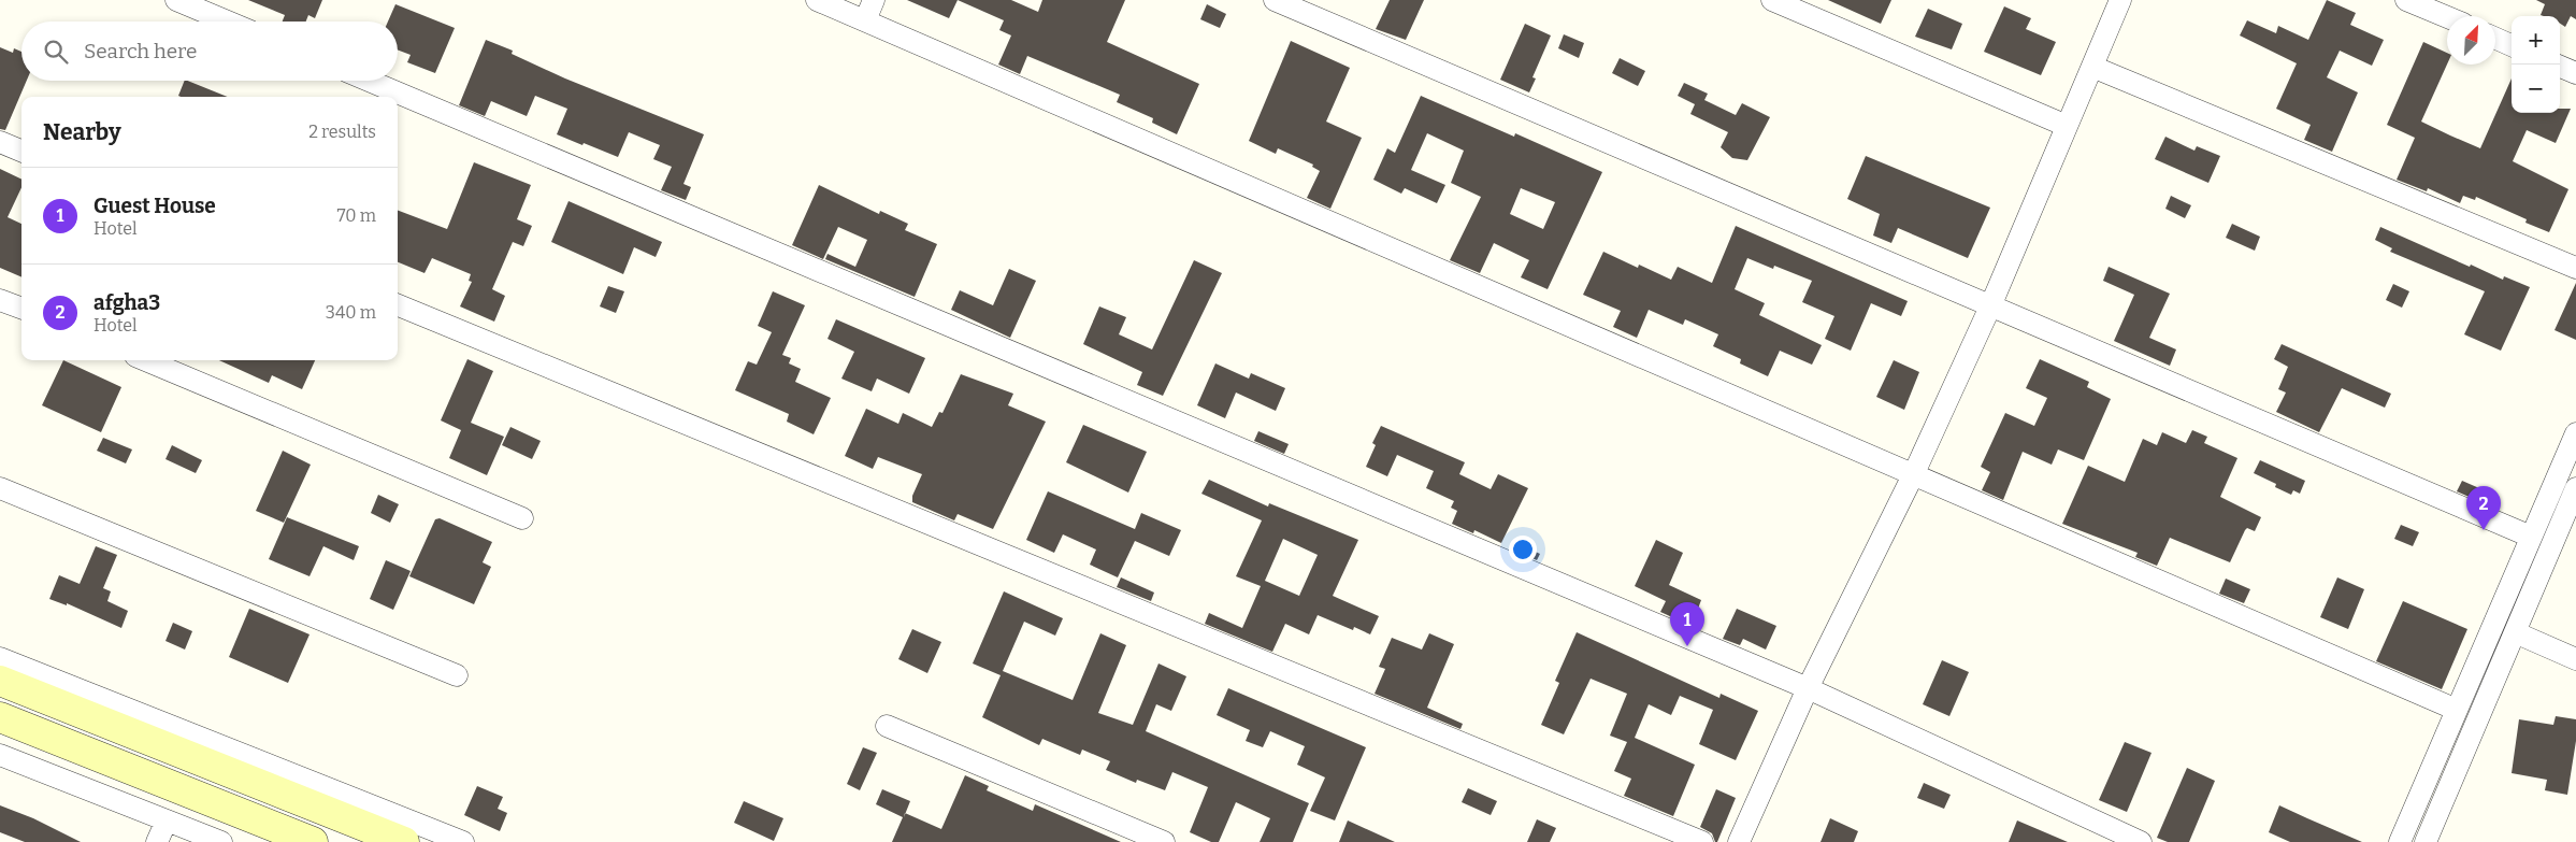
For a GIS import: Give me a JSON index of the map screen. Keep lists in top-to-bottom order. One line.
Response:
{"north":"top right","page":{"map_buttons":["+","−"],"search":"Search here","heading":["Nearby","2 results"],"list":[{"mark":"1","name":"Guest House","note":"Hotel","value":"70 m"},{"mark":"2","name":"afgha3","note":"Hotel","value":"340 m"}],"pins":["2","1"]}}
